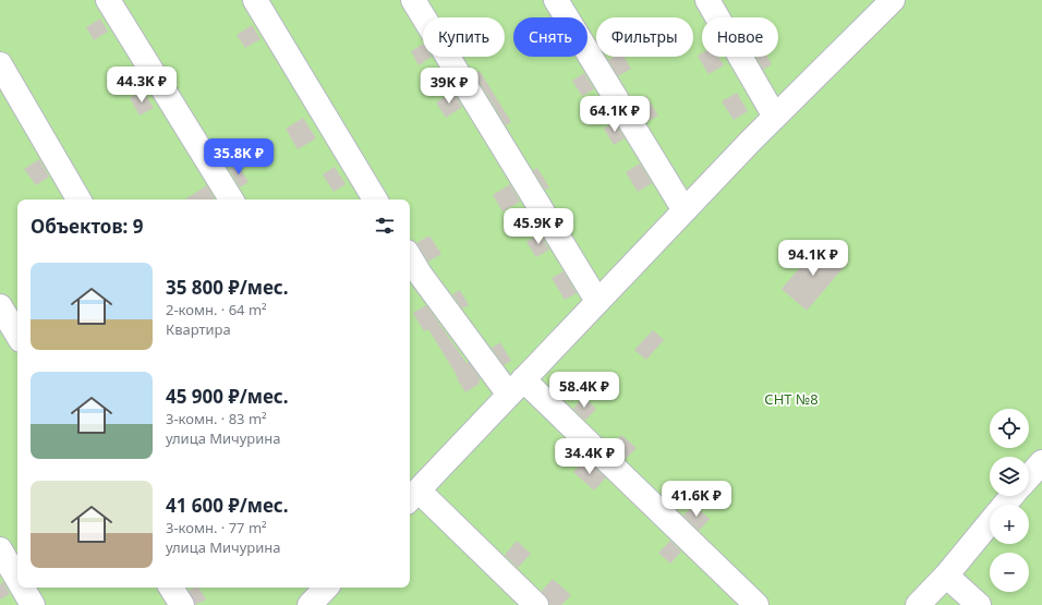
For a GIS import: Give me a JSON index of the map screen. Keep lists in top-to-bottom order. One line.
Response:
{"parks":["СНТ №8"],"page":{"chip":["Купить","Снять","Фильтры","Новое"],"price":["44.3K ₽","39K ₽","64.1K ₽","35.8K ₽","45.9K ₽","94.1K ₽","58.4K ₽","34.4K ₽","41.6K ₽"],"heading":"Объектов: 9","list":[{"name":"35 800 ₽/мес.","note":"2-комн. · 64 m² · Квартира"},{"name":"45 900 ₽/мес.","note":"3-комн. · 83 m² · улица Мичурина"},{"name":"41 600 ₽/мес.","note":"3-комн. · 77 m² · улица Мичурина"}],"map_buttons":["+","−"]}}
